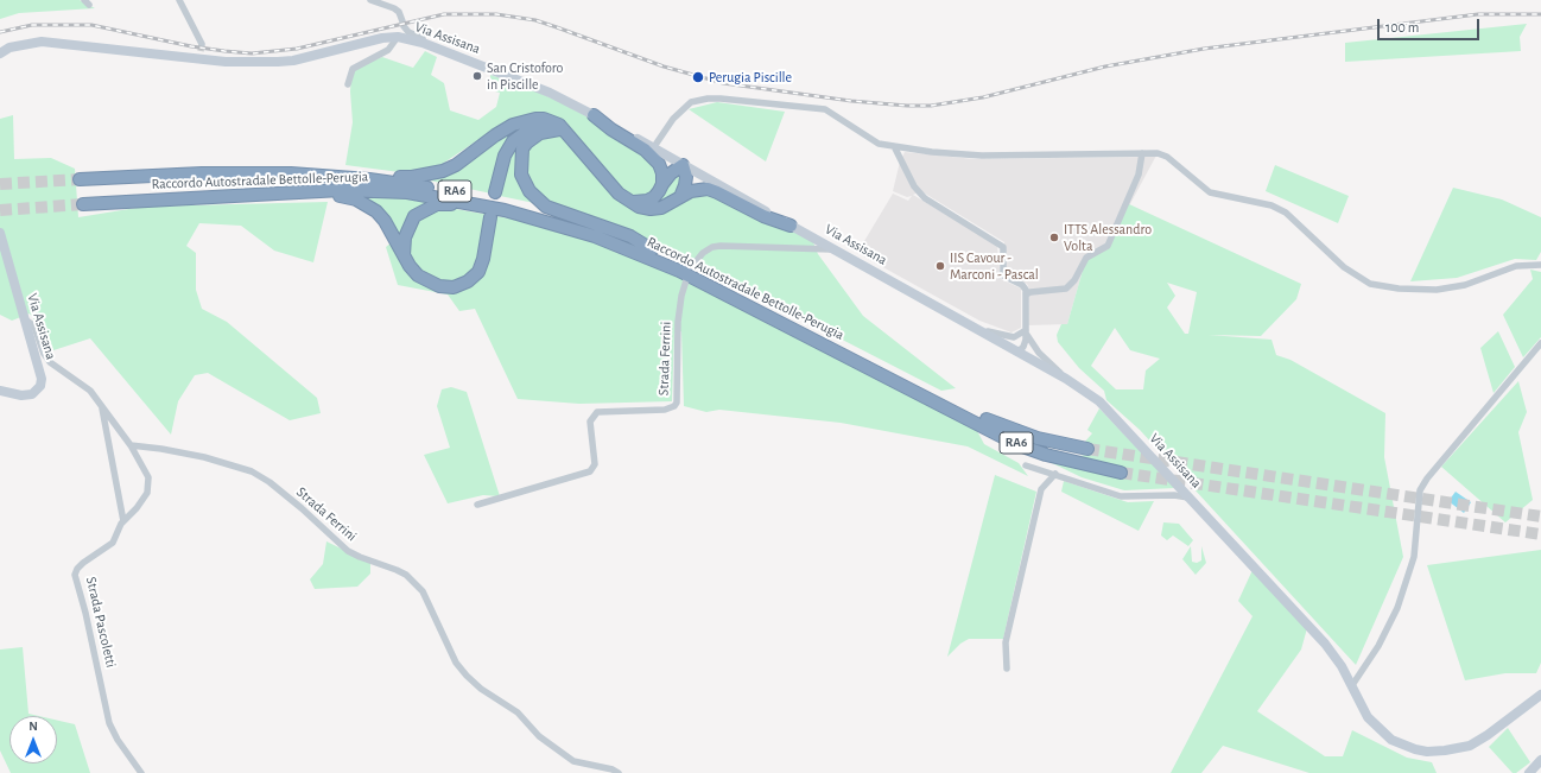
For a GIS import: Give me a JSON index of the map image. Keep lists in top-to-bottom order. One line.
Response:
{"streets":{"highway":["Raccordo Autostradale Bettolle-Perugia","RA6"],"main road":["Via Assisana"],"street":["Strada Ferrini","Strada Pascoletti"]},"crossings":[["Raccordo Autostradale Bettolle-Perugia","RA6"],["Strada Ferrini","Strada Pascoletti"]],"places":["San Cristoforo in Piscille","Perugia Piscille","ITTS Alessandro Volta","IIS Cavour - Marconi - Pascal"],"scale_bar":"100 m","north":"top"}
